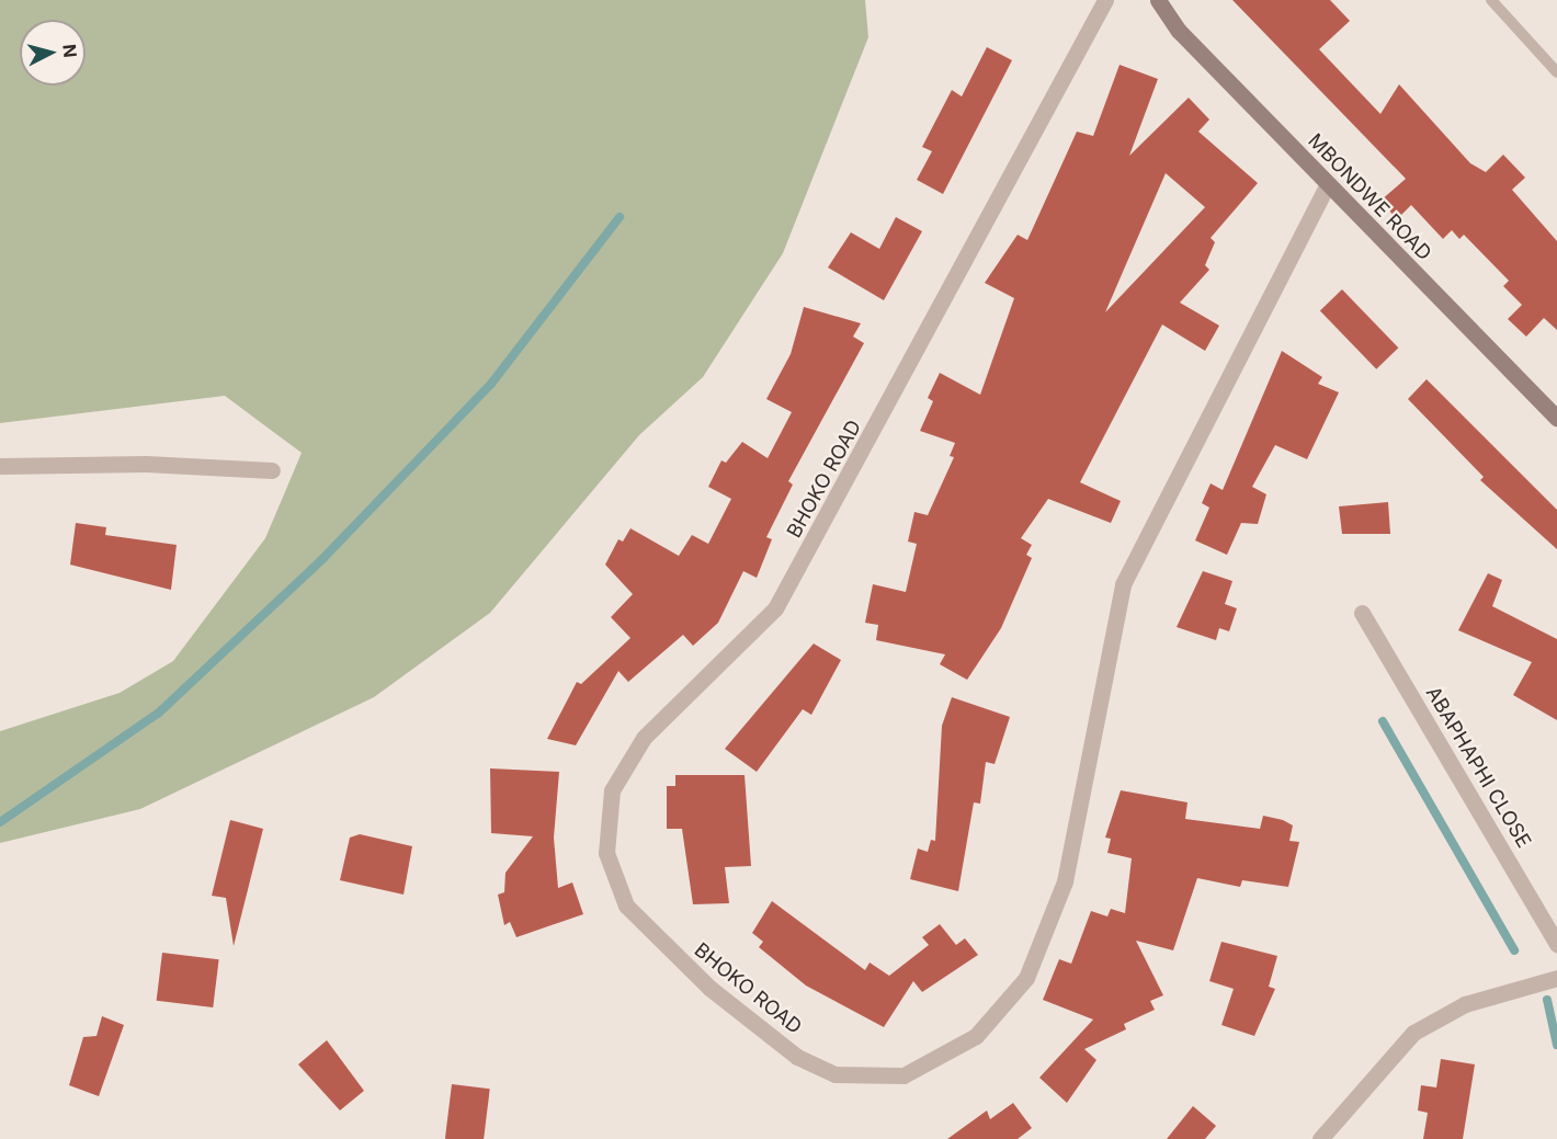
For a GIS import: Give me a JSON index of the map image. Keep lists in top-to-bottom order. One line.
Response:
{"streets":{"street":["MBONDWE ROAD","BHOKO ROAD","ABAPHAPHI CLOSE"]},"crossings":[["MBONDWE ROAD","BHOKO ROAD"]],"north":"right"}
